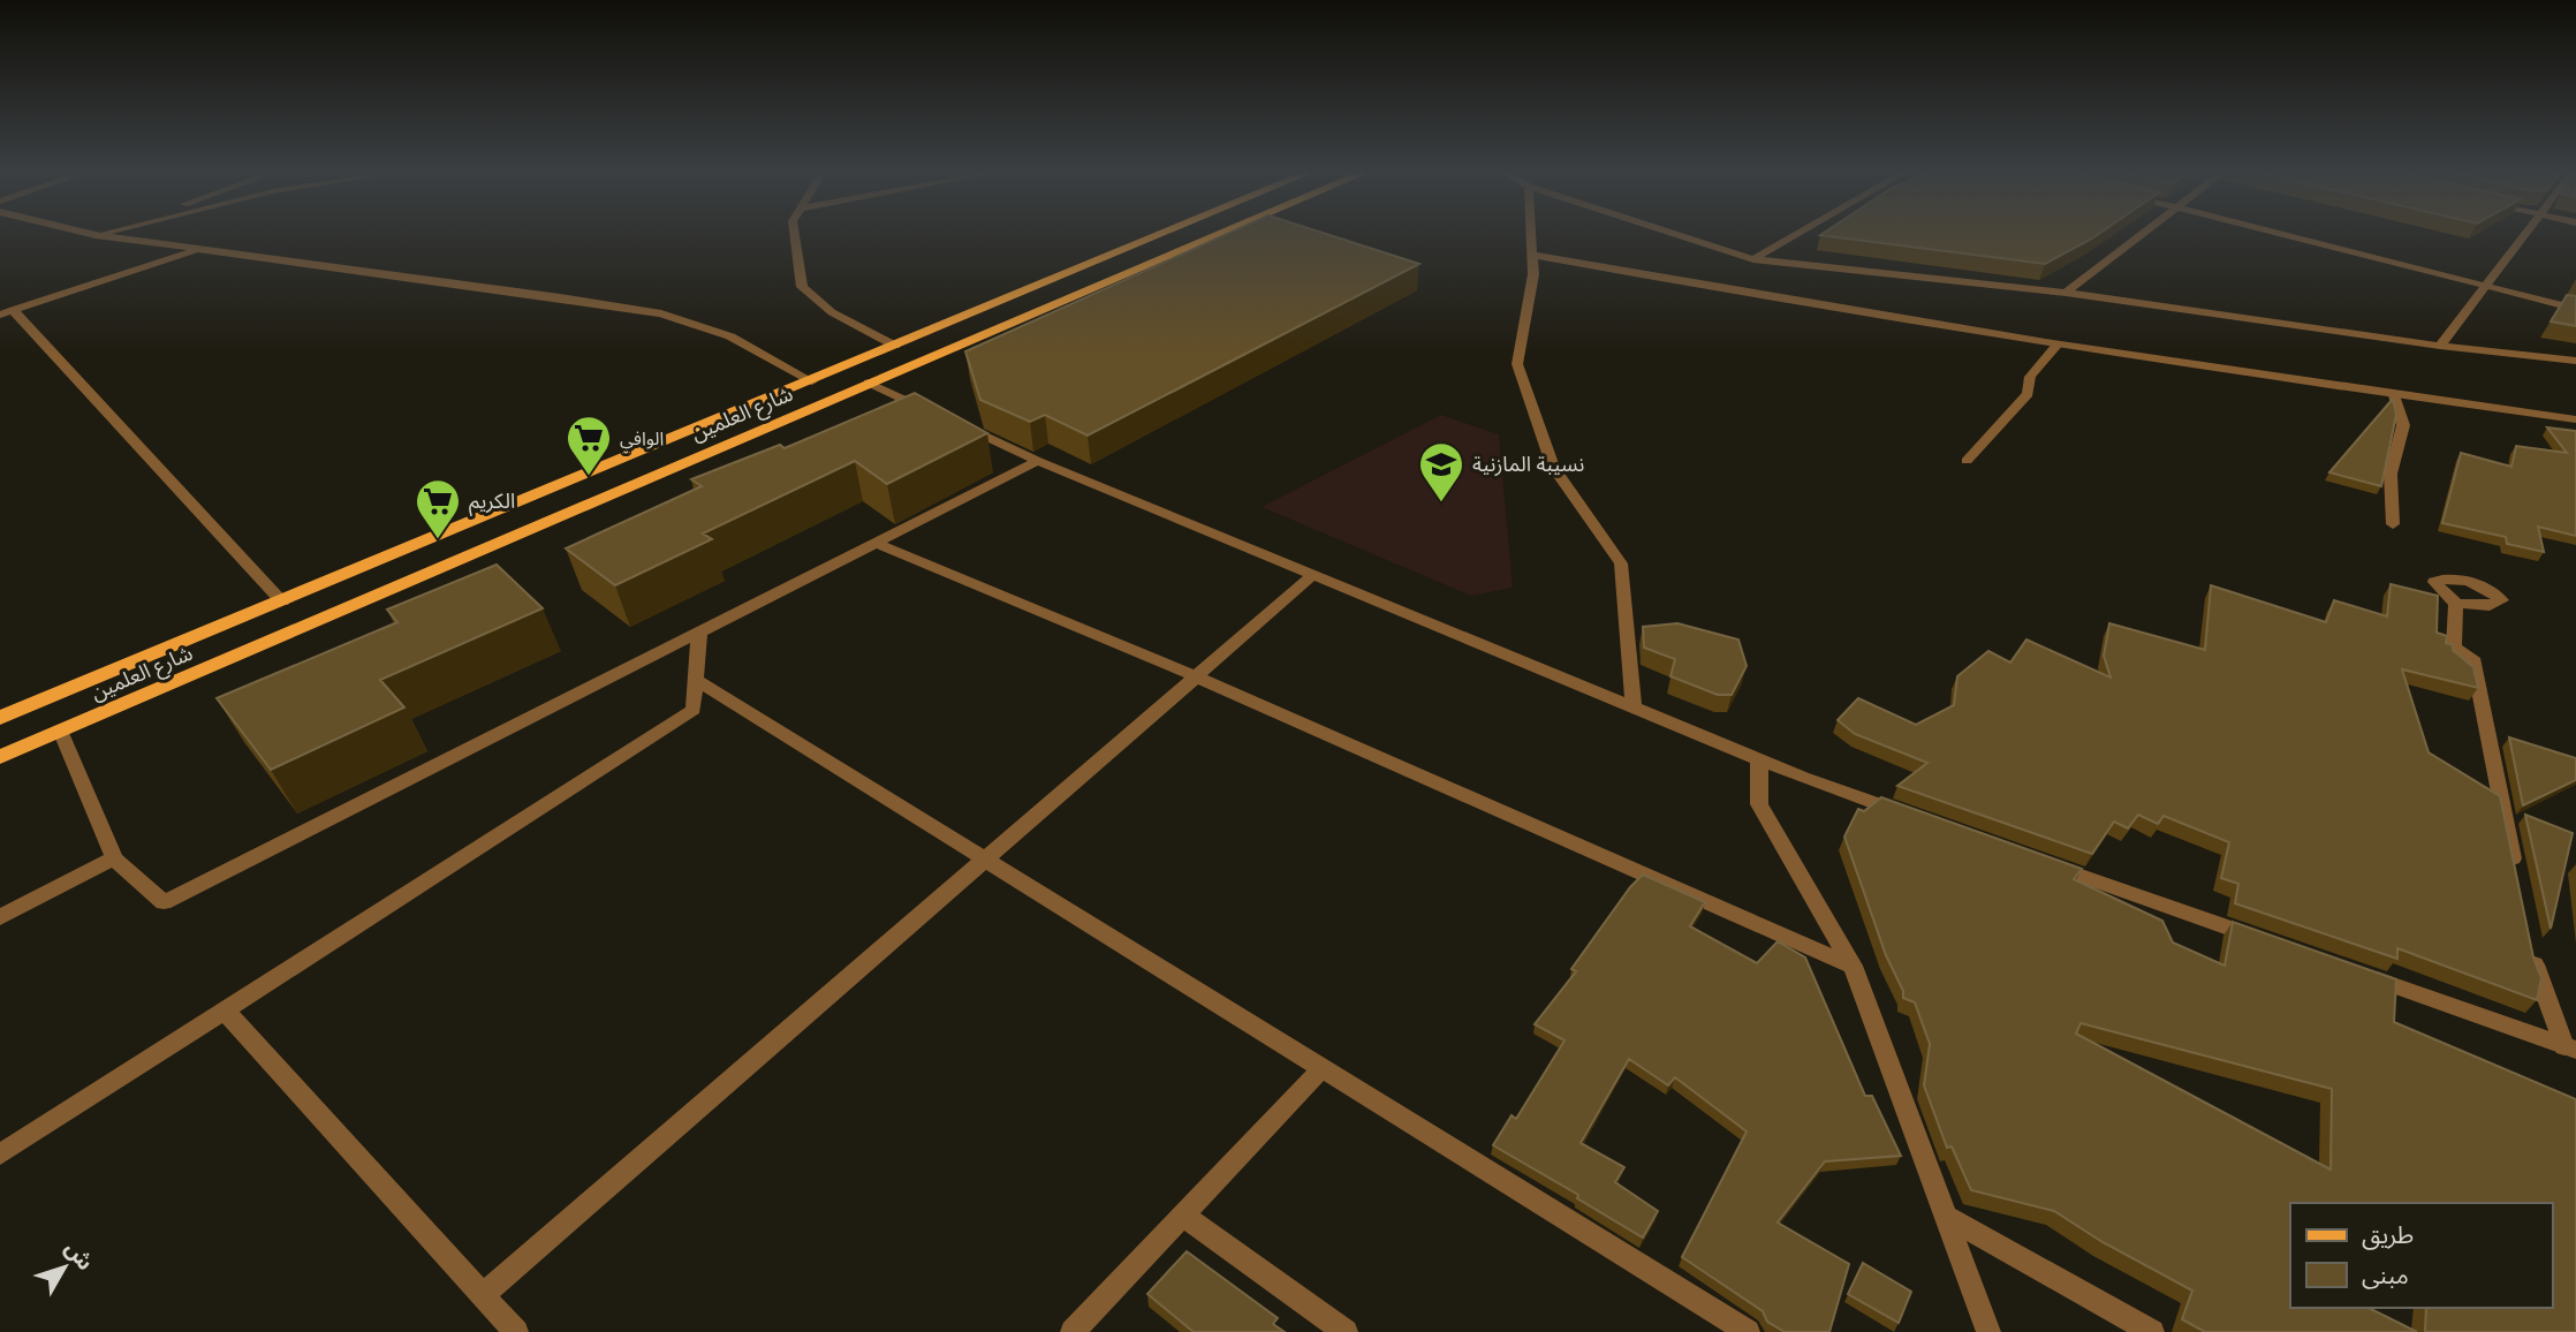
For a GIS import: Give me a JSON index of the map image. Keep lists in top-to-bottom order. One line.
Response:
{"streets":{"main road":["شارع العلمين"]},"places":{"supermarket":["الوافي","الكريم"],"school or university":["نسيبة المازنية"]},"legend":["طريق","مبنى"],"north":"top right"}
